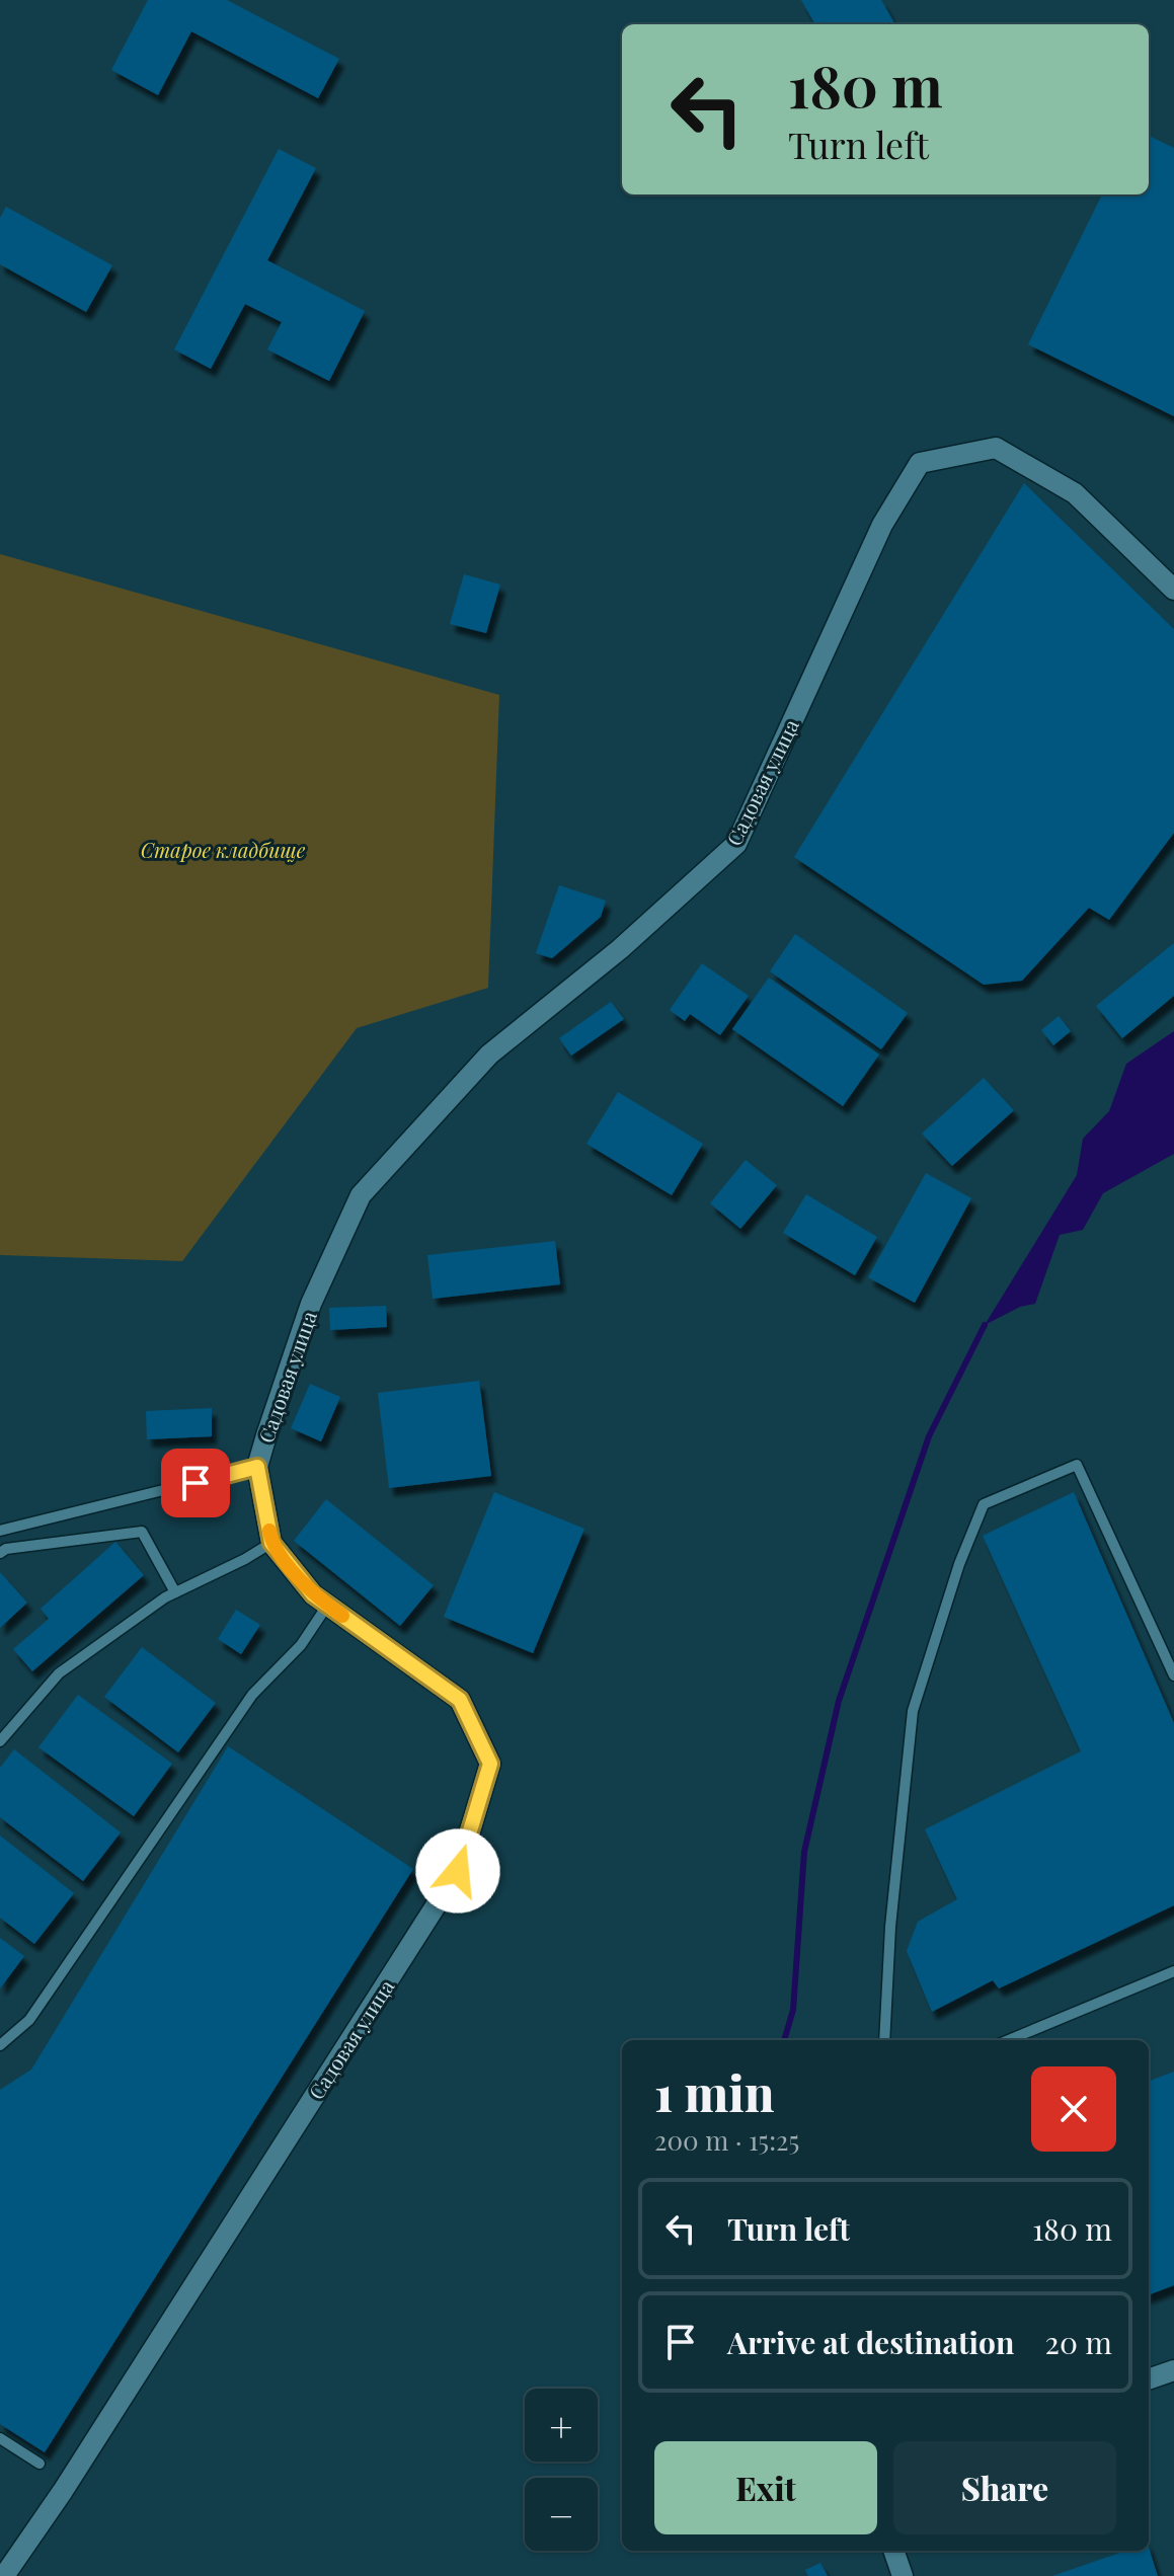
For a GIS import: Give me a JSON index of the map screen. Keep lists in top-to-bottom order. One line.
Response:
{"streets":{"street":["Садовая улица"]},"parks":["Старое кладбище"],"page":{"turn":["180 m","Turn left"],"heading":["1 min","200 m · 15:25"],"list":[{"name":"Turn left","value":"180 m"},{"name":"Arrive at destination","value":"20 m"}],"map_buttons":["+","−"],"buttons":["Exit","Share"]}}
